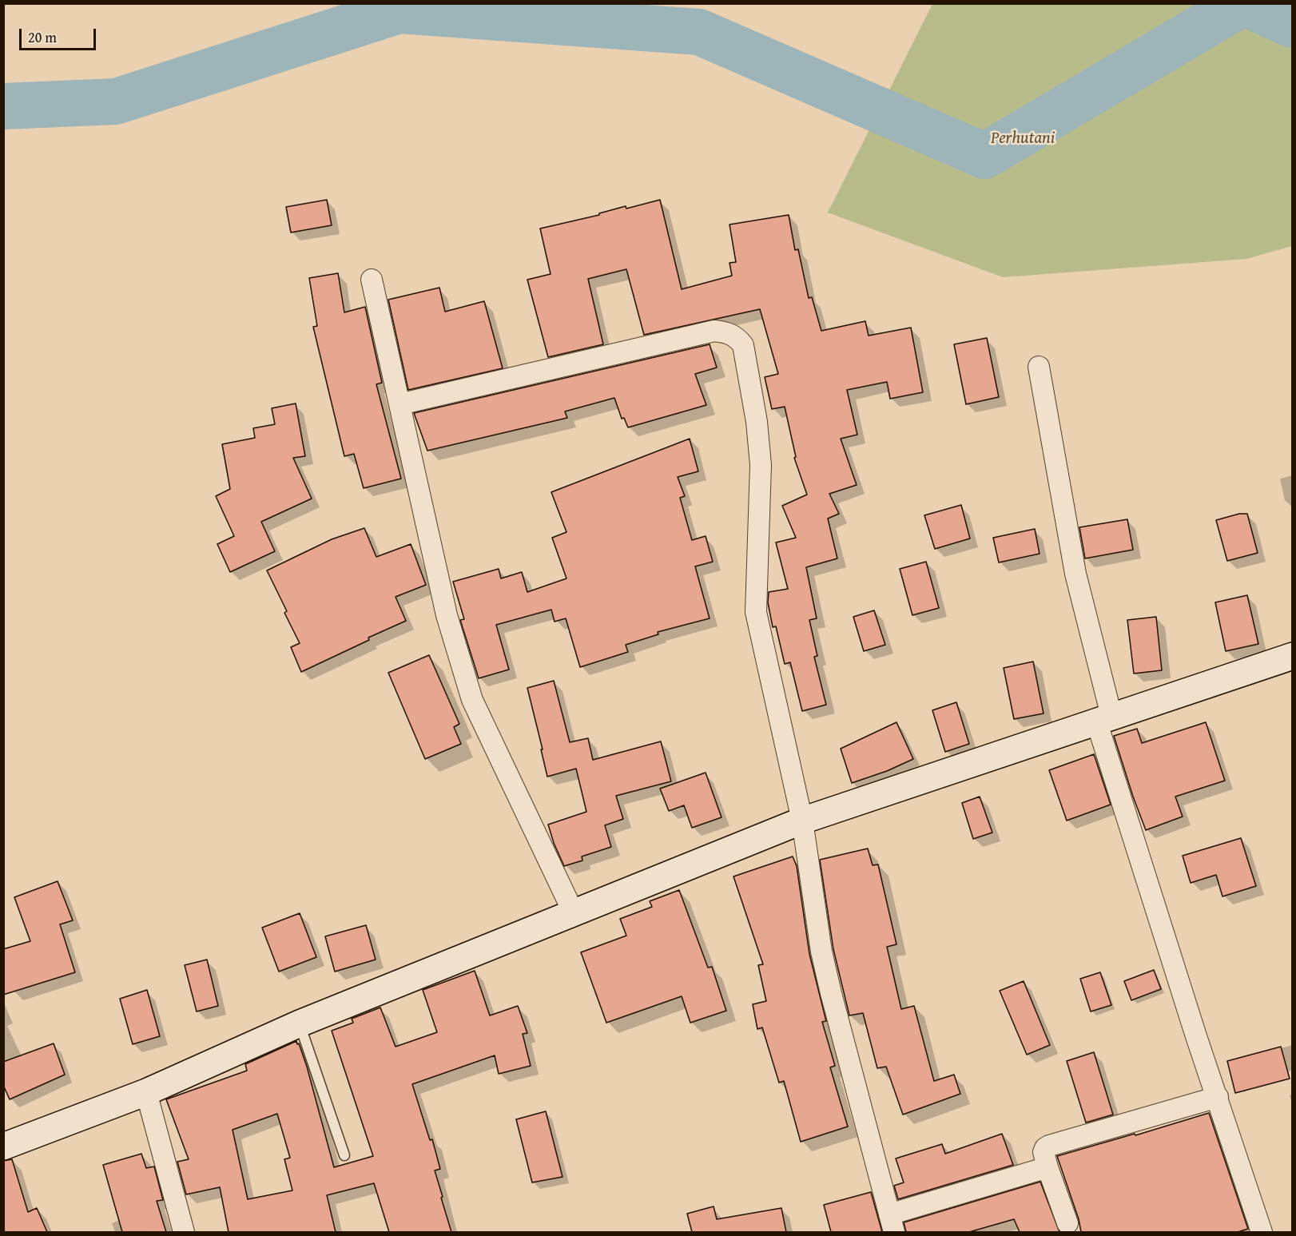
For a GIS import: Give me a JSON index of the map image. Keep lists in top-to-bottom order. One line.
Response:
{"parks":["Perhutani"],"scale_bar":"20 m"}
